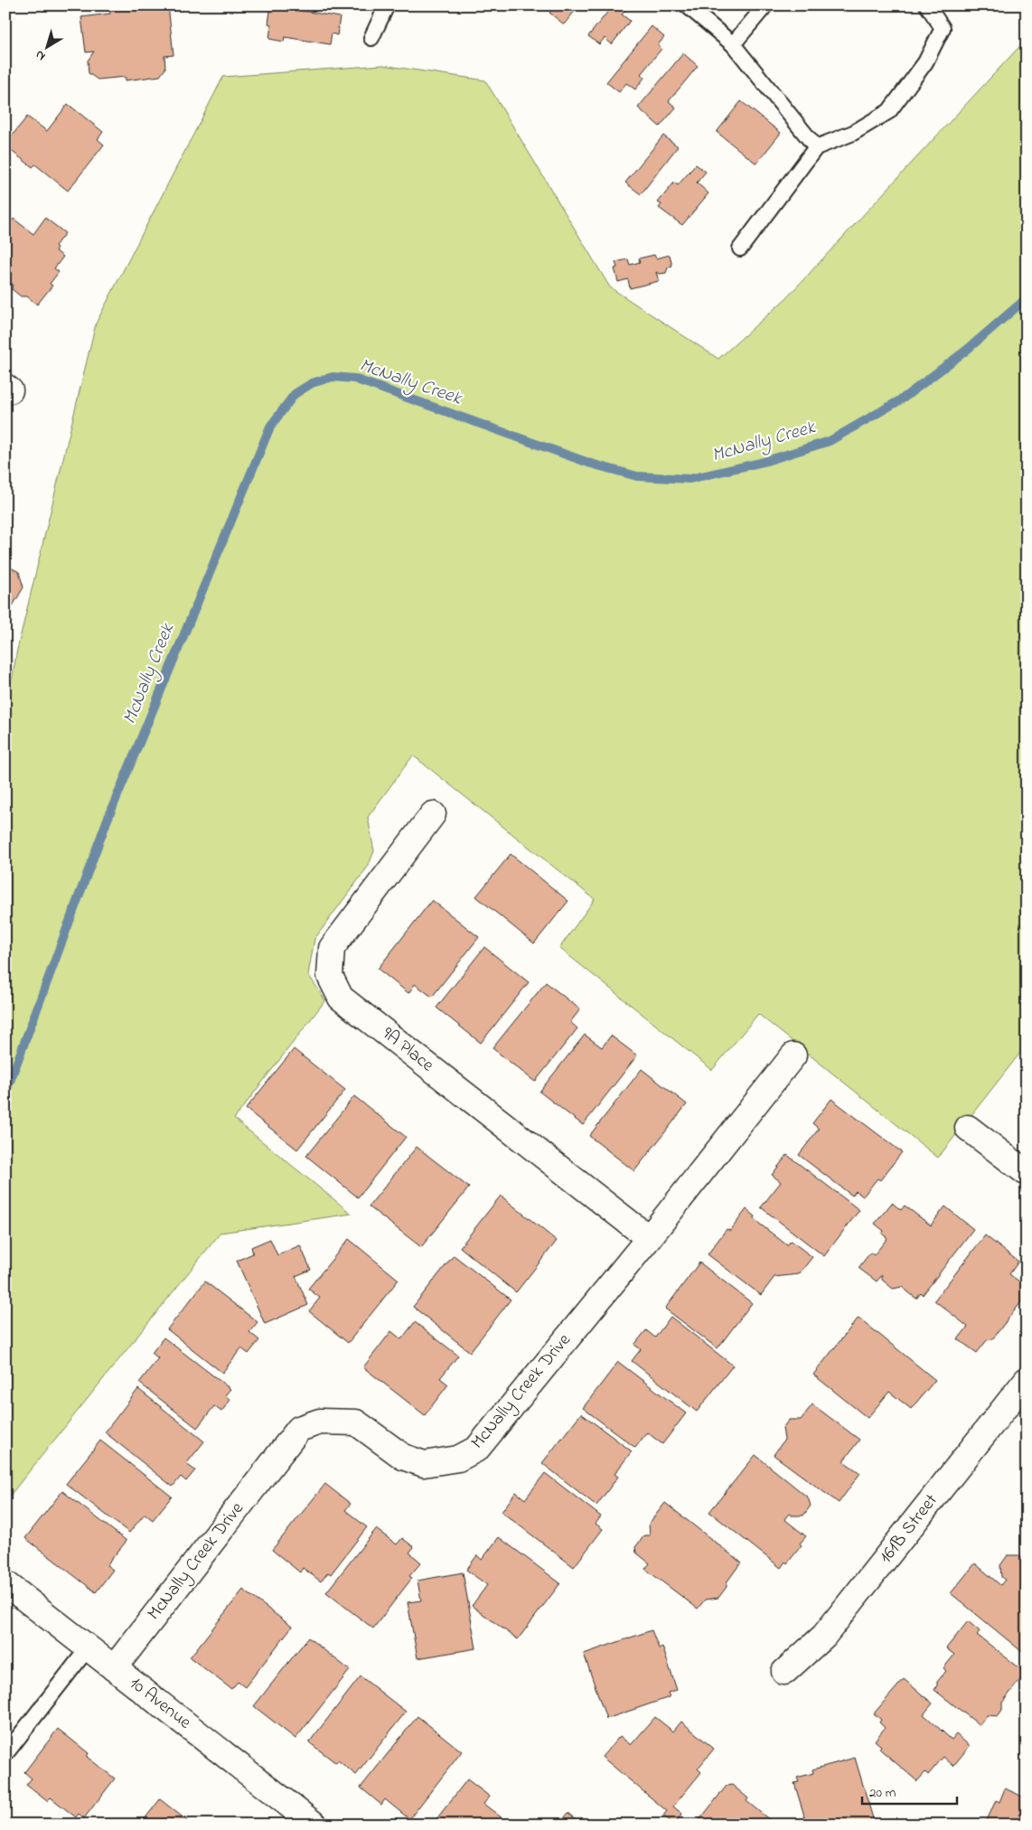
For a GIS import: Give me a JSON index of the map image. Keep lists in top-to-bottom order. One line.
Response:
{"streets":{"street":["9A Place","McNally Creek Drive","161B Street","10 Avenue"]},"crossings":[["9A Place","McNally Creek Drive"],["McNally Creek Drive","10 Avenue"]],"water":["McNally Creek"],"scale_bar":"20 m","north":"bottom left"}
